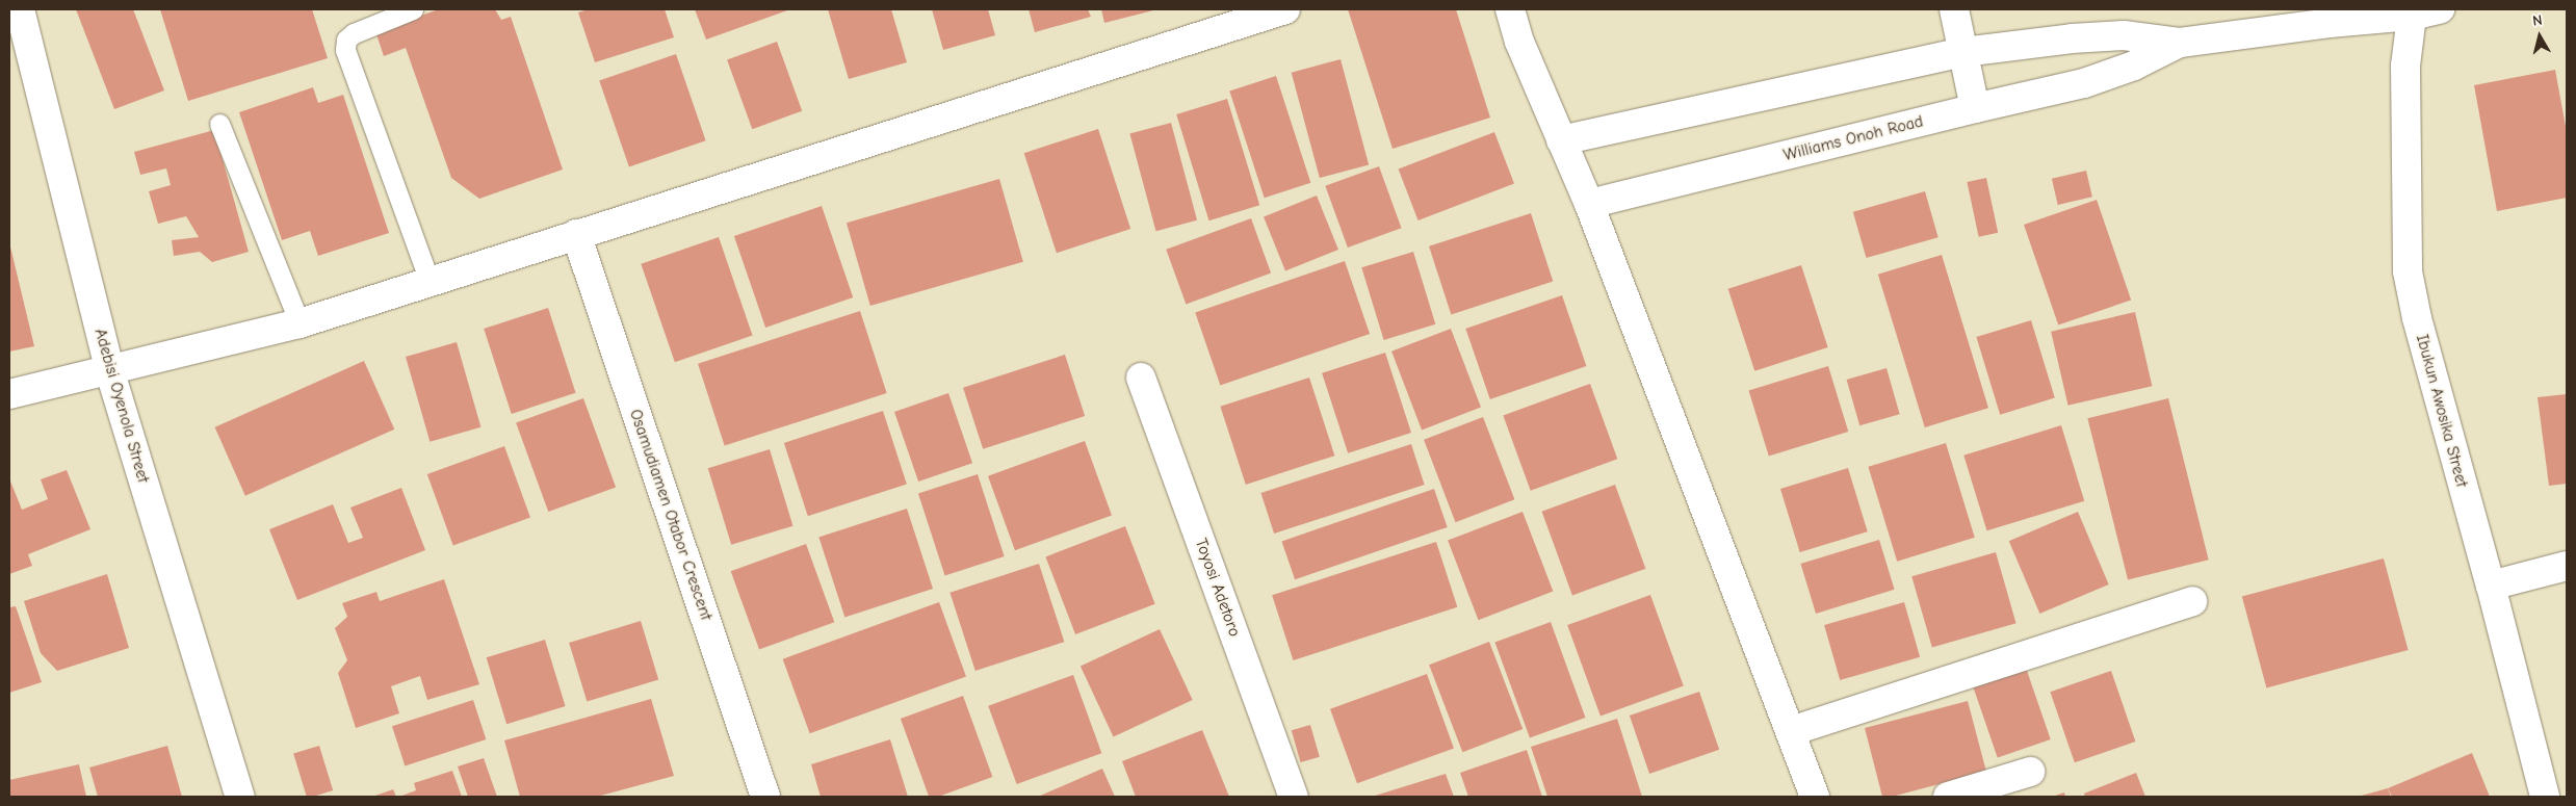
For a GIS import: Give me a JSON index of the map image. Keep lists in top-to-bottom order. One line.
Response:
{"streets":{"street":["Williams Onoh Road","Adebisi Oyenola Street","Ibukun Awosika Street","Osamudiamen Otabor Crescent","Toyosi Adetoro"]},"crossings":[["Williams Onoh Road","Ibukun Awosika Street"]],"north":"top"}
